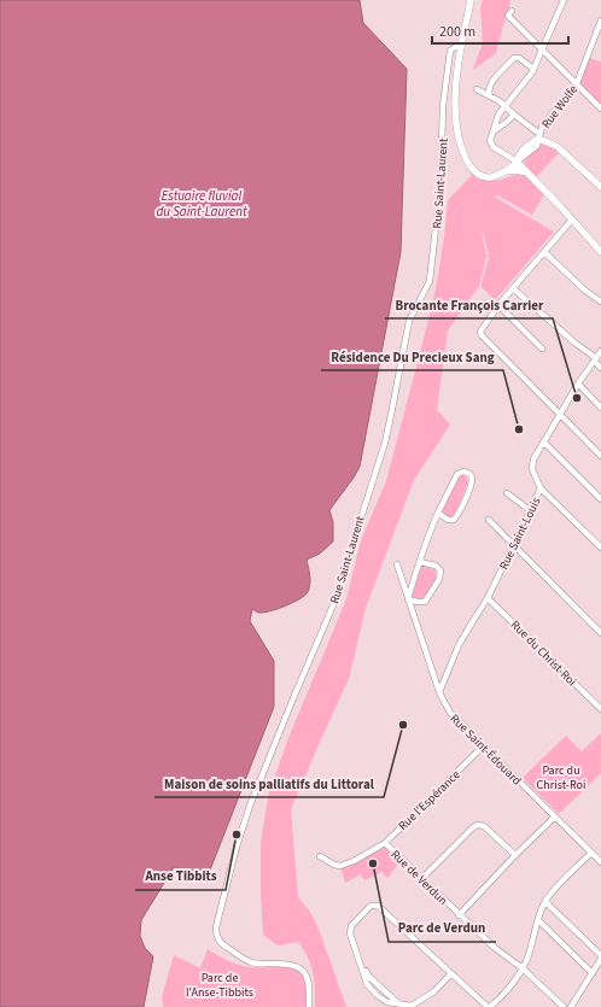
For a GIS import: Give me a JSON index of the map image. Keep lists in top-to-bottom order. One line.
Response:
{"streets":{"street":["Rue Wolfe","Rue Saint-Laurent","Rue Saint-Louis","Rue du Christ-Roi","Rue Saint-Édouard","Rue l'Espérance","Rue de Verdun"]},"crossings":[["Rue Saint-Louis","Rue du Christ-Roi"],["Rue Saint-Louis","Rue Saint-Édouard"],["Rue Saint-Édouard","Rue l'Espérance"],["Rue l'Espérance","Rue de Verdun"]],"water":["Estuaire fluvial du Saint-Laurent"],"parks":["Parc du Christ-Roi","Parc de l'Anse-Tibbits"],"places":["Brocante François Carrier","Résidence Du Precieux Sang","Maison de soins palliatifs du Littoral","Anse Tibbits","Parc de Verdun"],"scale_bar":"200 m"}
